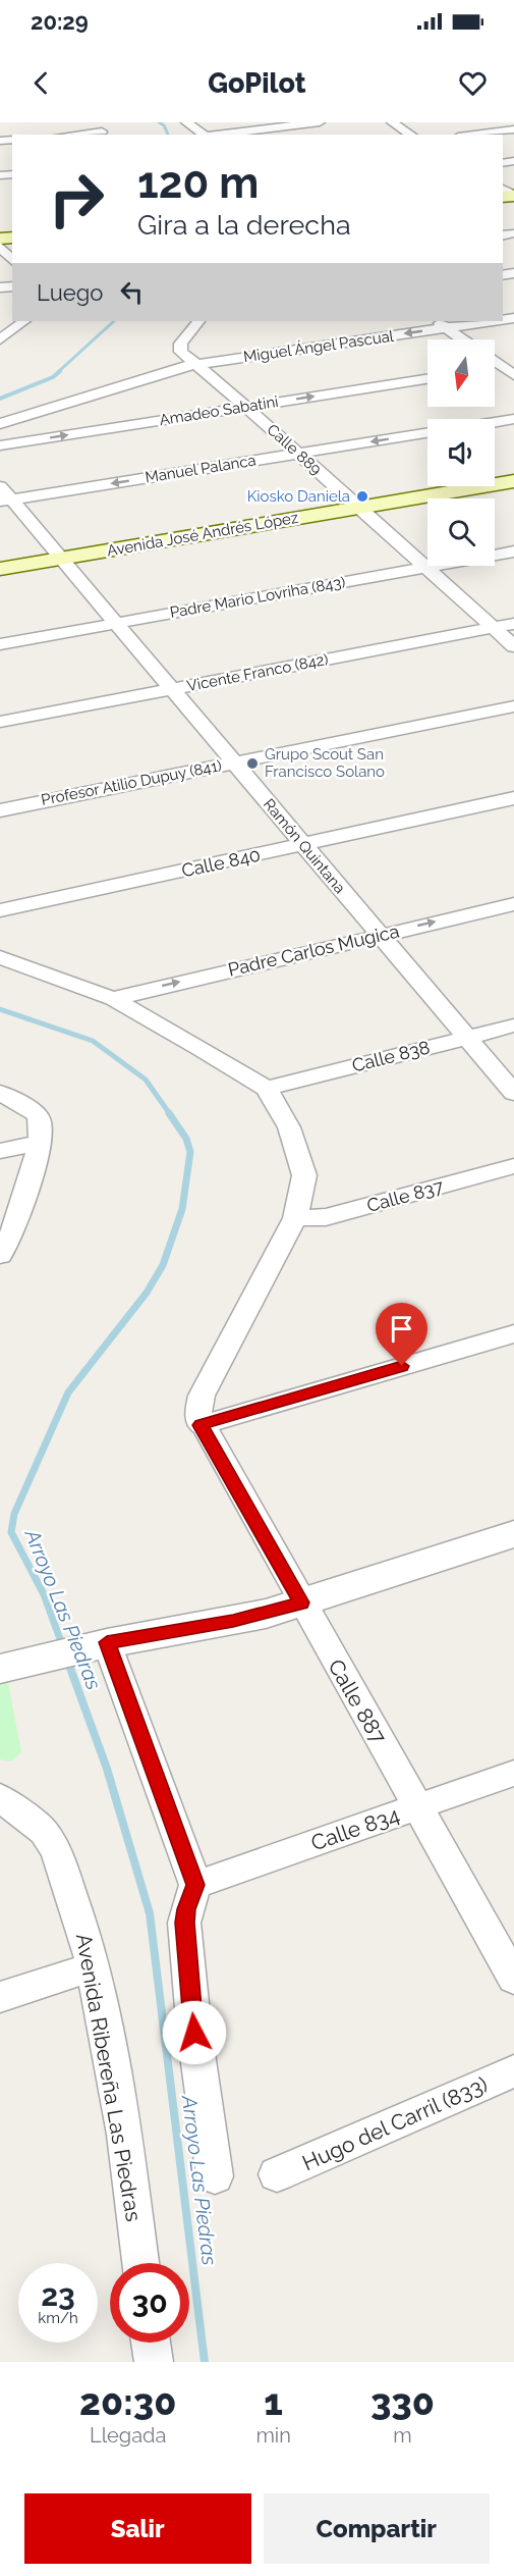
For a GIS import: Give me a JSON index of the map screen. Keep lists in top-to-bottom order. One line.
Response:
{"streets":{"main road":["Avenida José Andrés López"],"street":["Miguel Ángel Pascual","Amadeo Sabatini","Calle 889","Manuel Palanca","Padre Mario Lovriha (843)","Vicente Franco (842)","Profesor Atilio Dupuy (841)","Ramón Quintana","Calle 840","Padre Carlos Mugica","Calle 838","Calle 837","Calle 887","Calle 834","Avenida Ribereña Las Piedras","Hugo del Carril (833)"]},"crossings":[["Miguel Ángel Pascual","Calle 889"],["Amadeo Sabatini","Calle 889"],["Calle 889","Manuel Palanca"],["Calle 889","Avenida José Andrés López"],["Calle 889","Padre Mario Lovriha (843)"],["Calle 889","Vicente Franco (842)"],["Manuel Palanca","Ramón Quintana"],["Avenida José Andrés López","Ramón Quintana"],["Padre Mario Lovriha (843)","Ramón Quintana"],["Vicente Franco (842)","Ramón Quintana"],["Profesor Atilio Dupuy (841)","Ramón Quintana"],["Ramón Quintana","Calle 840"],["Ramón Quintana","Padre Carlos Mugica"],["Ramón Quintana","Calle 838"],["Calle 887","Calle 834"]],"one_way":["Miguel Ángel Pascual","Padre Carlos Mugica"],"water":["Arroyo Las Piedras"],"places":["Kiosko Daniela","Grupo Scout San Francisco Solano"],"north":"bottom","page":{"status":"20:29","header":"GoPilot","turn":["120 m","Gira a la derecha"],"then":"Luego","speed":"23 km/h","limit":"30","eta":["20:30","Llegada","1","min","330","m"],"buttons":["Salir","Compartir"]}}
